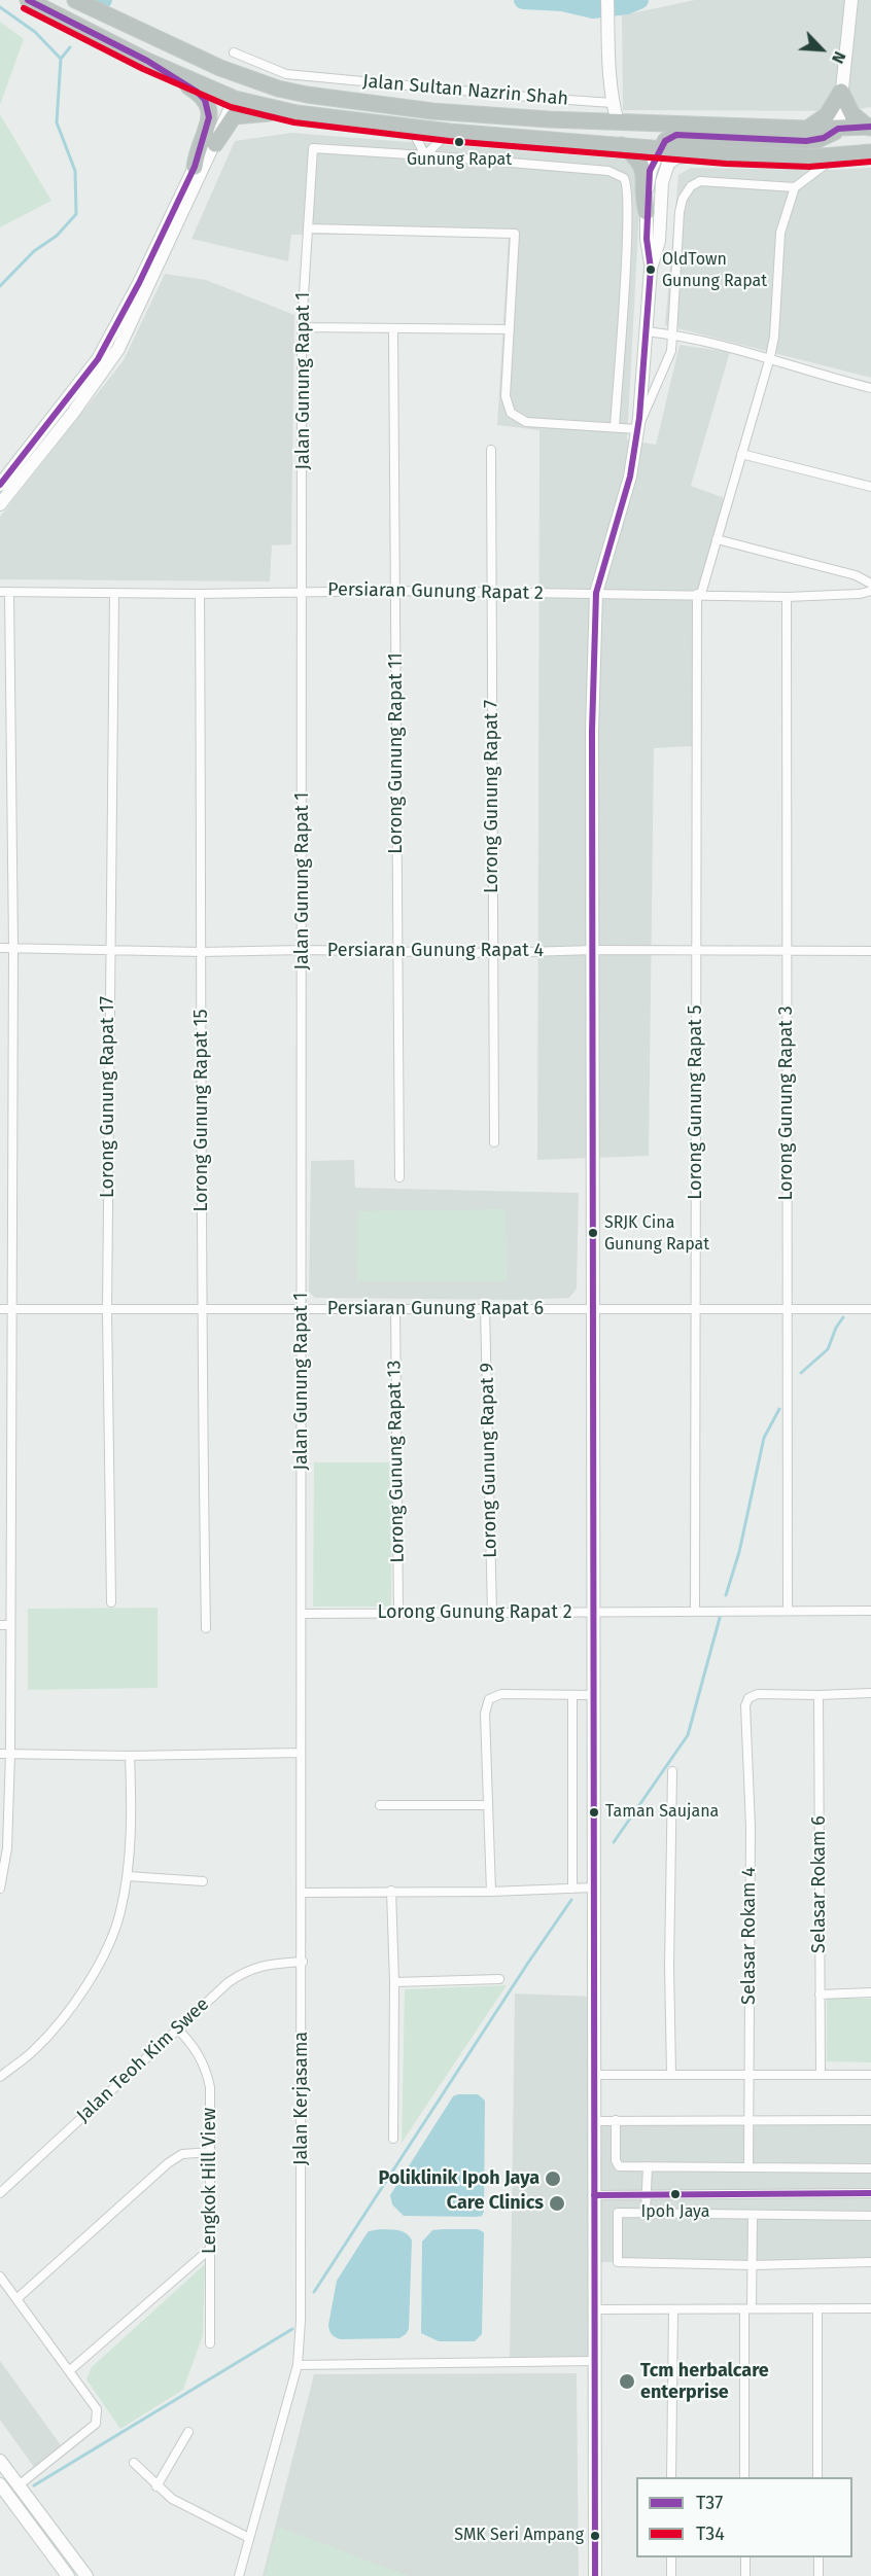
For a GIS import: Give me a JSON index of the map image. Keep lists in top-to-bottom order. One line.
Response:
{"streets":{"highway":["Jalan Sultan Nazrin Shah"],"street":["Jalan Gunung Rapat 1","Persiaran Gunung Rapat 2","Lorong Gunung Rapat 11","Lorong Gunung Rapat 7","Persiaran Gunung Rapat 4","Lorong Gunung Rapat 17","Lorong Gunung Rapat 5","Lorong Gunung Rapat 3","Lorong Gunung Rapat 15","Persiaran Gunung Rapat 6","Lorong Gunung Rapat 9","Lorong Gunung Rapat 13","Lorong Gunung Rapat 2","Selasar Rokam 6","Selasar Rokam 4","Jalan Teoh Kim Swee","Jalan Kerjasama","Lengkok Hill View"]},"crossings":[["Jalan Gunung Rapat 1","Persiaran Gunung Rapat 2"],["Jalan Gunung Rapat 1","Persiaran Gunung Rapat 4"],["Jalan Gunung Rapat 1","Persiaran Gunung Rapat 6"],["Jalan Gunung Rapat 1","Lorong Gunung Rapat 2"],["Jalan Gunung Rapat 1","Jalan Kerjasama"],["Persiaran Gunung Rapat 2","Lorong Gunung Rapat 11"],["Persiaran Gunung Rapat 2","Lorong Gunung Rapat 7"],["Persiaran Gunung Rapat 2","Lorong Gunung Rapat 17"],["Persiaran Gunung Rapat 2","Lorong Gunung Rapat 5"],["Persiaran Gunung Rapat 2","Lorong Gunung Rapat 3"],["Persiaran Gunung Rapat 2","Lorong Gunung Rapat 15"],["Lorong Gunung Rapat 11","Persiaran Gunung Rapat 4"],["Lorong Gunung Rapat 7","Persiaran Gunung Rapat 4"],["Persiaran Gunung Rapat 4","Lorong Gunung Rapat 17"],["Persiaran Gunung Rapat 4","Lorong Gunung Rapat 5"],["Persiaran Gunung Rapat 4","Lorong Gunung Rapat 3"],["Persiaran Gunung Rapat 4","Lorong Gunung Rapat 15"],["Lorong Gunung Rapat 17","Persiaran Gunung Rapat 6"],["Lorong Gunung Rapat 5","Persiaran Gunung Rapat 6"],["Lorong Gunung Rapat 5","Lorong Gunung Rapat 2"],["Lorong Gunung Rapat 3","Persiaran Gunung Rapat 6"],["Lorong Gunung Rapat 3","Lorong Gunung Rapat 2"],["Lorong Gunung Rapat 15","Persiaran Gunung Rapat 6"],["Persiaran Gunung Rapat 6","Lorong Gunung Rapat 9"],["Persiaran Gunung Rapat 6","Lorong Gunung Rapat 13"],["Lorong Gunung Rapat 9","Lorong Gunung Rapat 2"],["Lorong Gunung Rapat 13","Lorong Gunung Rapat 2"],["Lorong Gunung Rapat 2","Jalan Kerjasama"],["Selasar Rokam 6","Selasar Rokam 4"],["Jalan Teoh Kim Swee","Jalan Kerjasama"],["Jalan Teoh Kim Swee","Lengkok Hill View"]],"places":["Gunung Rapat","OldTown Gunung Rapat","SRJK Cina Gunung Rapat","Taman Saujana","Poliklinik Ipoh Jaya","Ipoh Jaya","Care Clinics","Tcm herbalcare enterprise","SMK Seri Ampang"],"lines":["transit line T37","transit line T34"],"legend":["T37","T34"],"north":"bottom right"}
